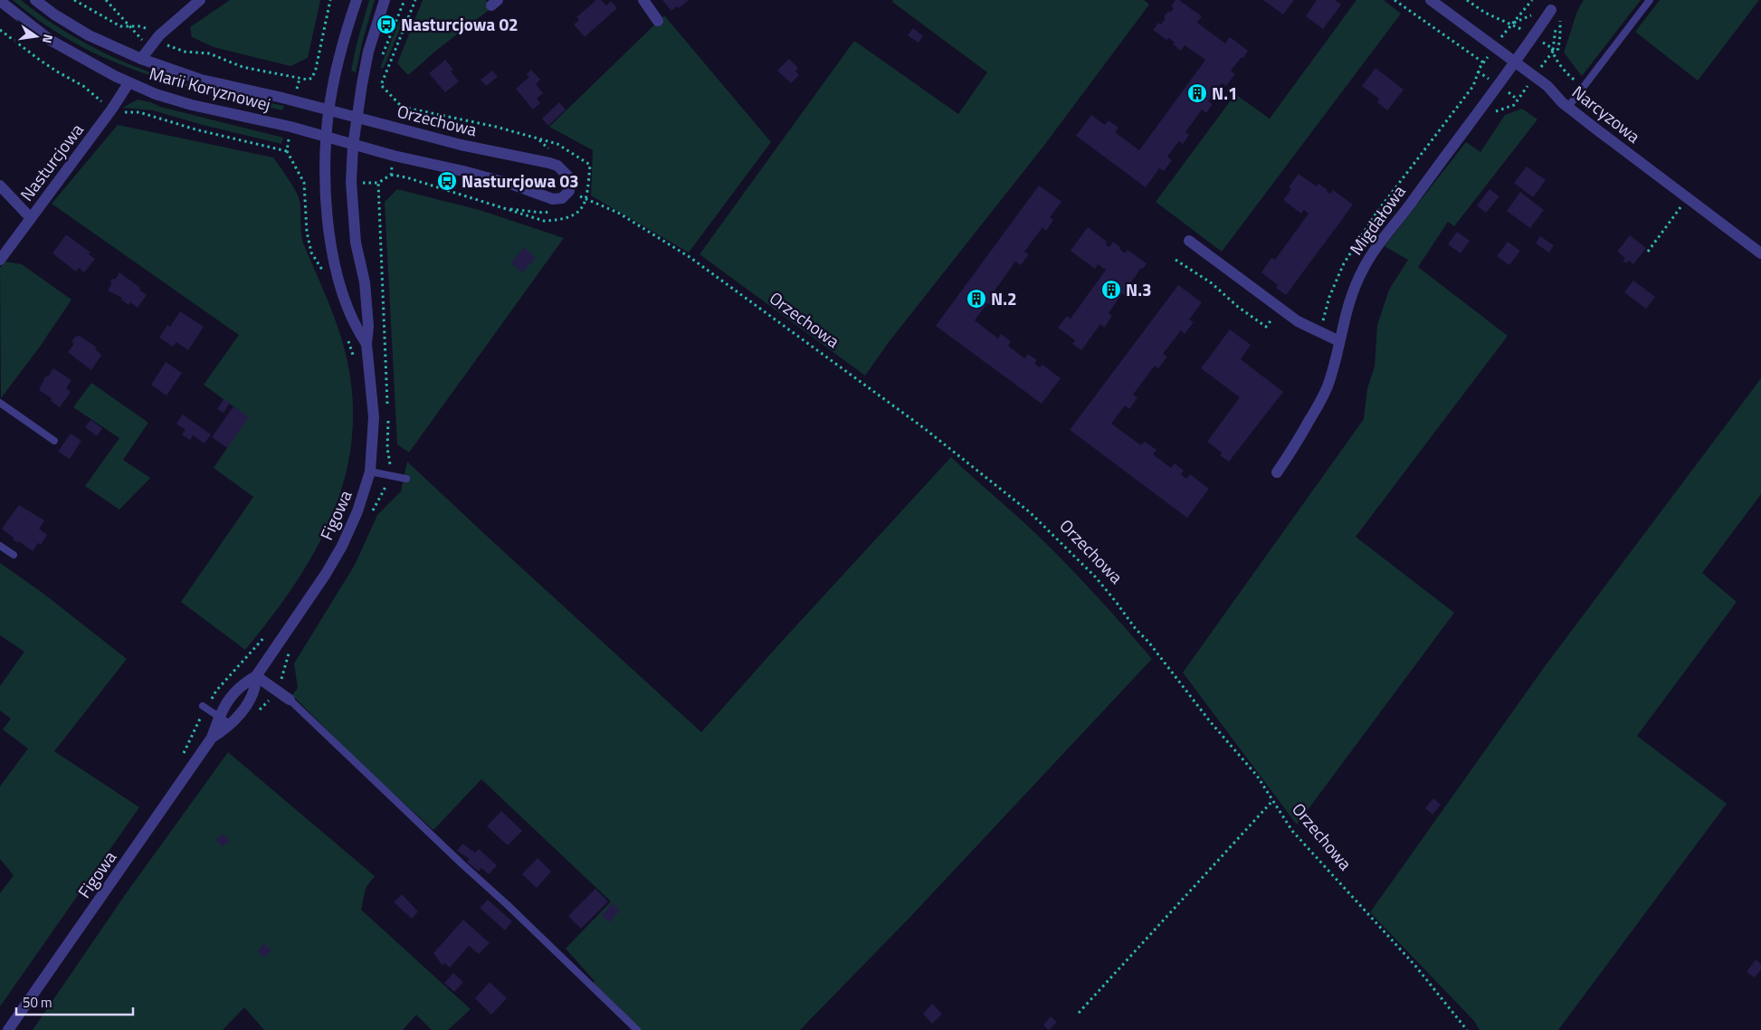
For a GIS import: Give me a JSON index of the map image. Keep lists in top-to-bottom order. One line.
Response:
{"streets":{"street":["Marii Koryznowej","Narcyzowa","Orzechowa","Nasturcjowa","Migdałowa","Figowa"]},"crossings":[["Marii Koryznowej","Orzechowa"],["Marii Koryznowej","Nasturcjowa"],["Marii Koryznowej","Figowa"],["Narcyzowa","Migdałowa"],["Orzechowa","Figowa"]],"places":{"bus stop":["Nasturcjowa 02","Nasturcjowa 03"],"building":["N.1","N.3","N.2"]},"scale_bar":"50 m","north":"right"}
